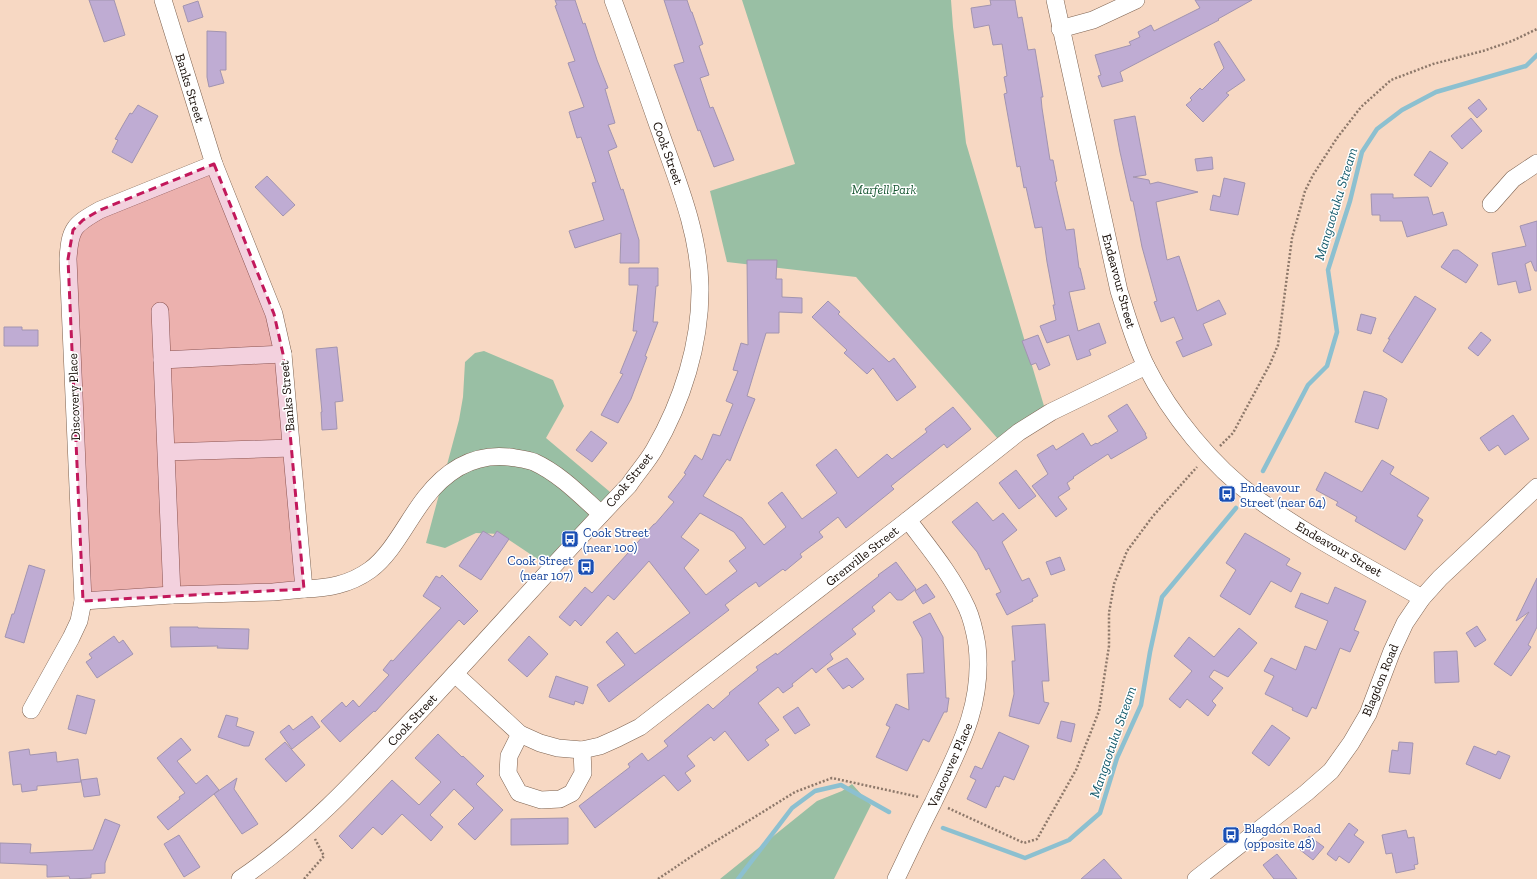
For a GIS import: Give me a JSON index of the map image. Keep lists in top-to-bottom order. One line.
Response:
{"streets":{"street":["Banks Street","Cook Street","Endeavour Street","Discovery Place","Grenville Street","Blagdon Road","Vancouver Place"]},"crossings":[["Banks Street","Discovery Place"],["Cook Street","Grenville Street"],["Endeavour Street","Grenville Street"],["Endeavour Street","Blagdon Road"],["Grenville Street","Vancouver Place"]],"water":["Mangaotuku Stream"],"parks":["Marfell Park"],"places":{"bus stop":["Endeavour Street (near 64)","Cook Street (near 100)","Cook Street (near 107)","Blagdon Road (opposite 48)"]}}
